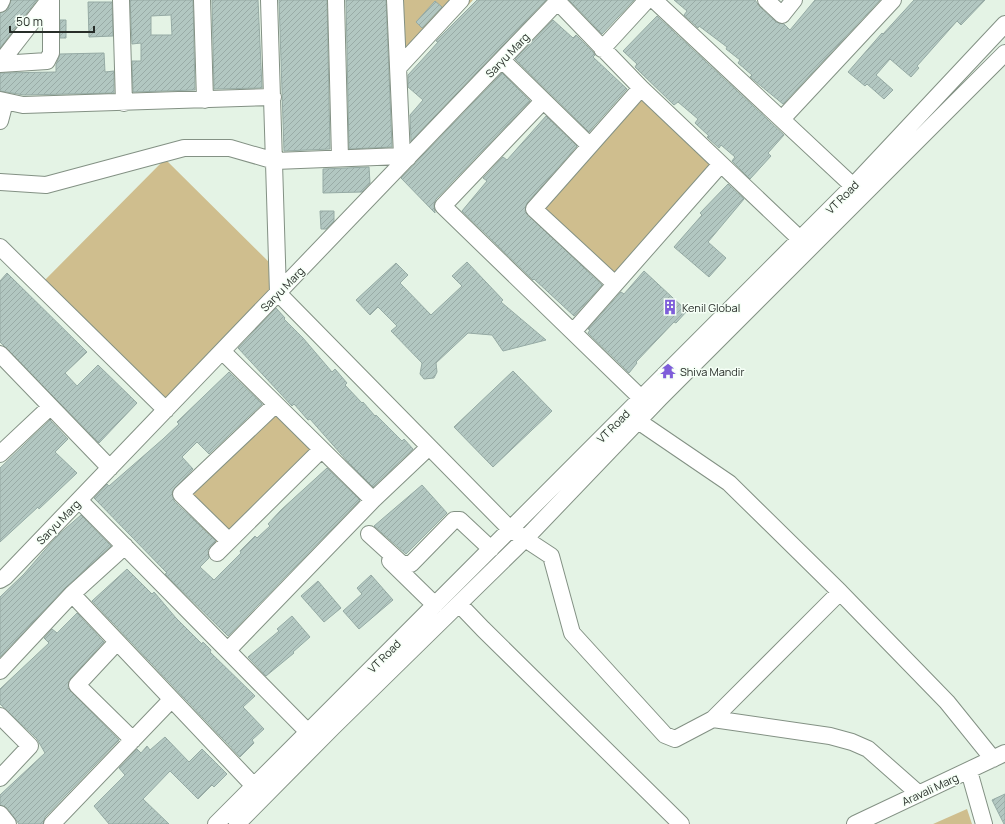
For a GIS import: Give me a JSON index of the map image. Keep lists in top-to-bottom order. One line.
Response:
{"streets":{"street":["Saryu Marg","VT Road","Aravali Marg"]},"places":{"building":["Kenil Global"],"temple":["Shiva Mandir"]},"scale_bar":"50 m"}
